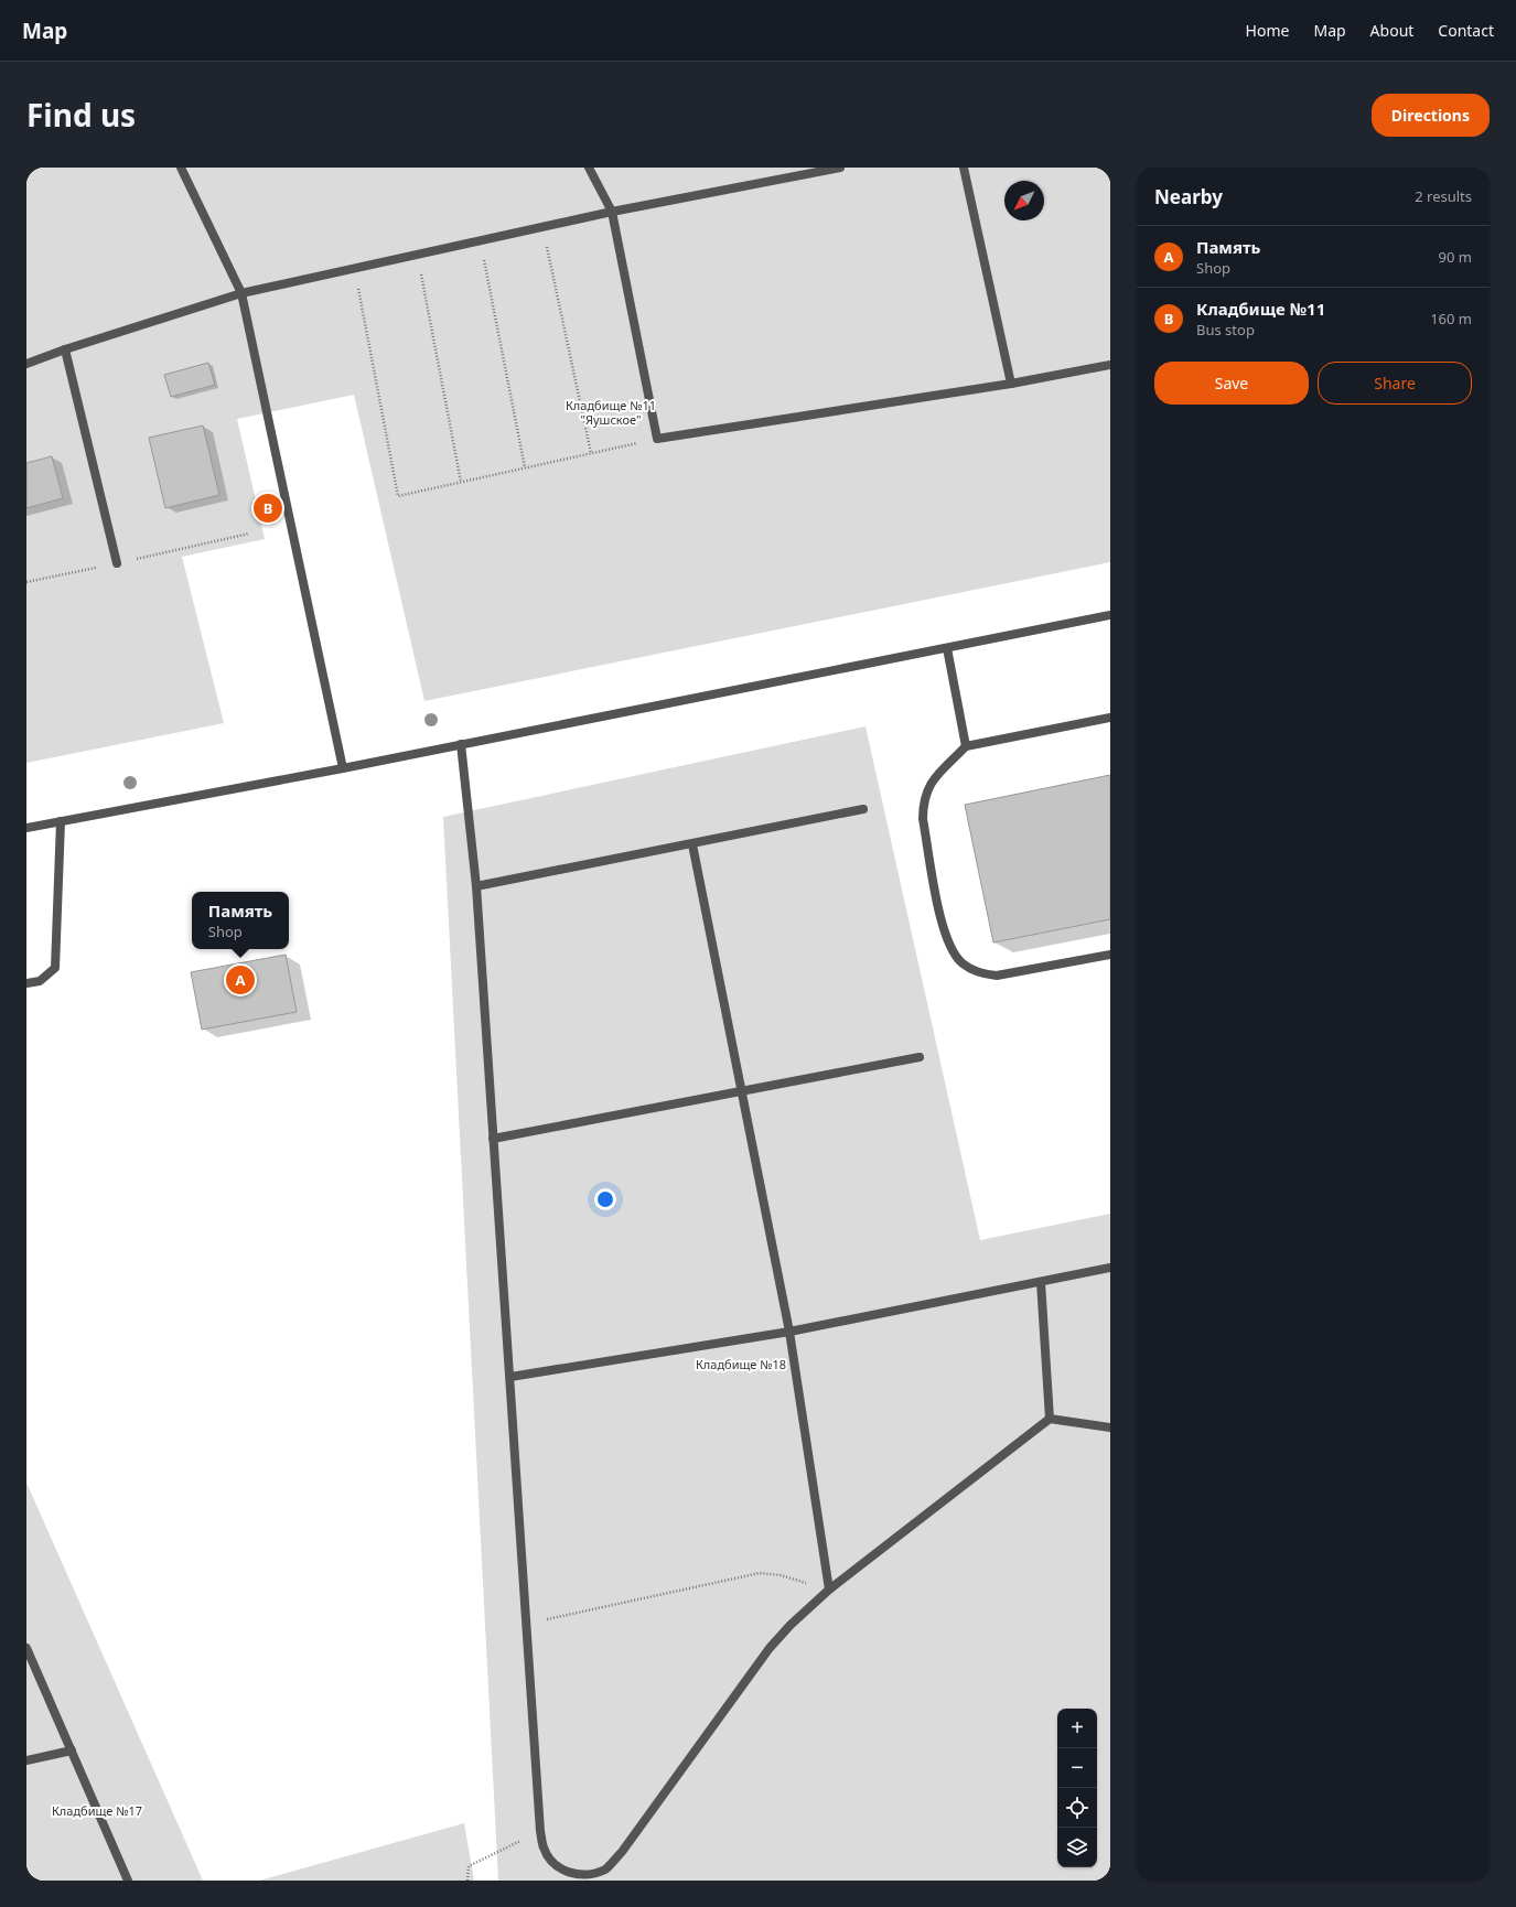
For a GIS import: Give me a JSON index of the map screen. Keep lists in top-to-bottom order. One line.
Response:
{"parks":["Кладбище №11 \"Яушское\"","Кладбище №18","Кладбище №17"],"north":"bottom left","page":{"header":"Map","nav":["Home","Map","About","Contact"],"title":"Find us","buttons":["Directions",["Save","Share"]],"heading":["Nearby","2 results"],"list":[{"mark":"A","name":"Память","note":"Shop","value":"90 m"},{"mark":"B","name":"Кладбище №11","note":"Bus stop","value":"160 m"}],"pins":["B","A"],"popup":["Память","Shop"],"map_buttons":["+","−"]}}
